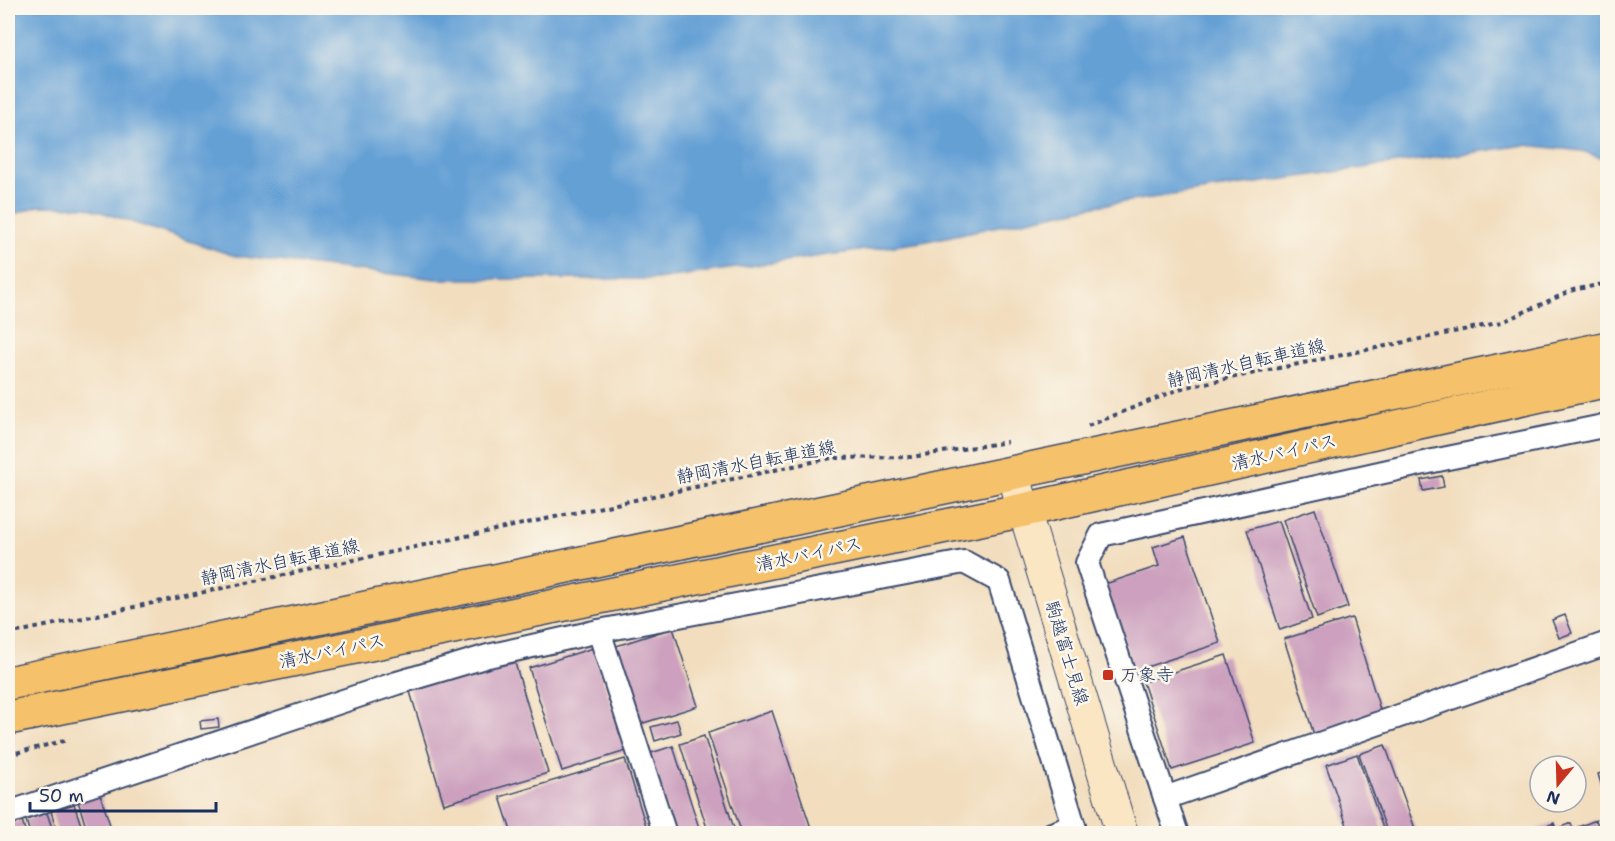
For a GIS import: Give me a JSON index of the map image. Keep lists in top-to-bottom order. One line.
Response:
{"streets":{"highway":["清水バイパス"],"main road":["駒越富士見線"],"path":["静岡清水自転車道線"]},"crossings":[["静岡清水自転車道線","清水バイパス"],["静岡清水自転車道線","駒越富士見線"],["清水バイパス","駒越富士見線"]],"places":{"transit":["万象寺"]},"scale_bar":"50 m","north":"bottom"}
